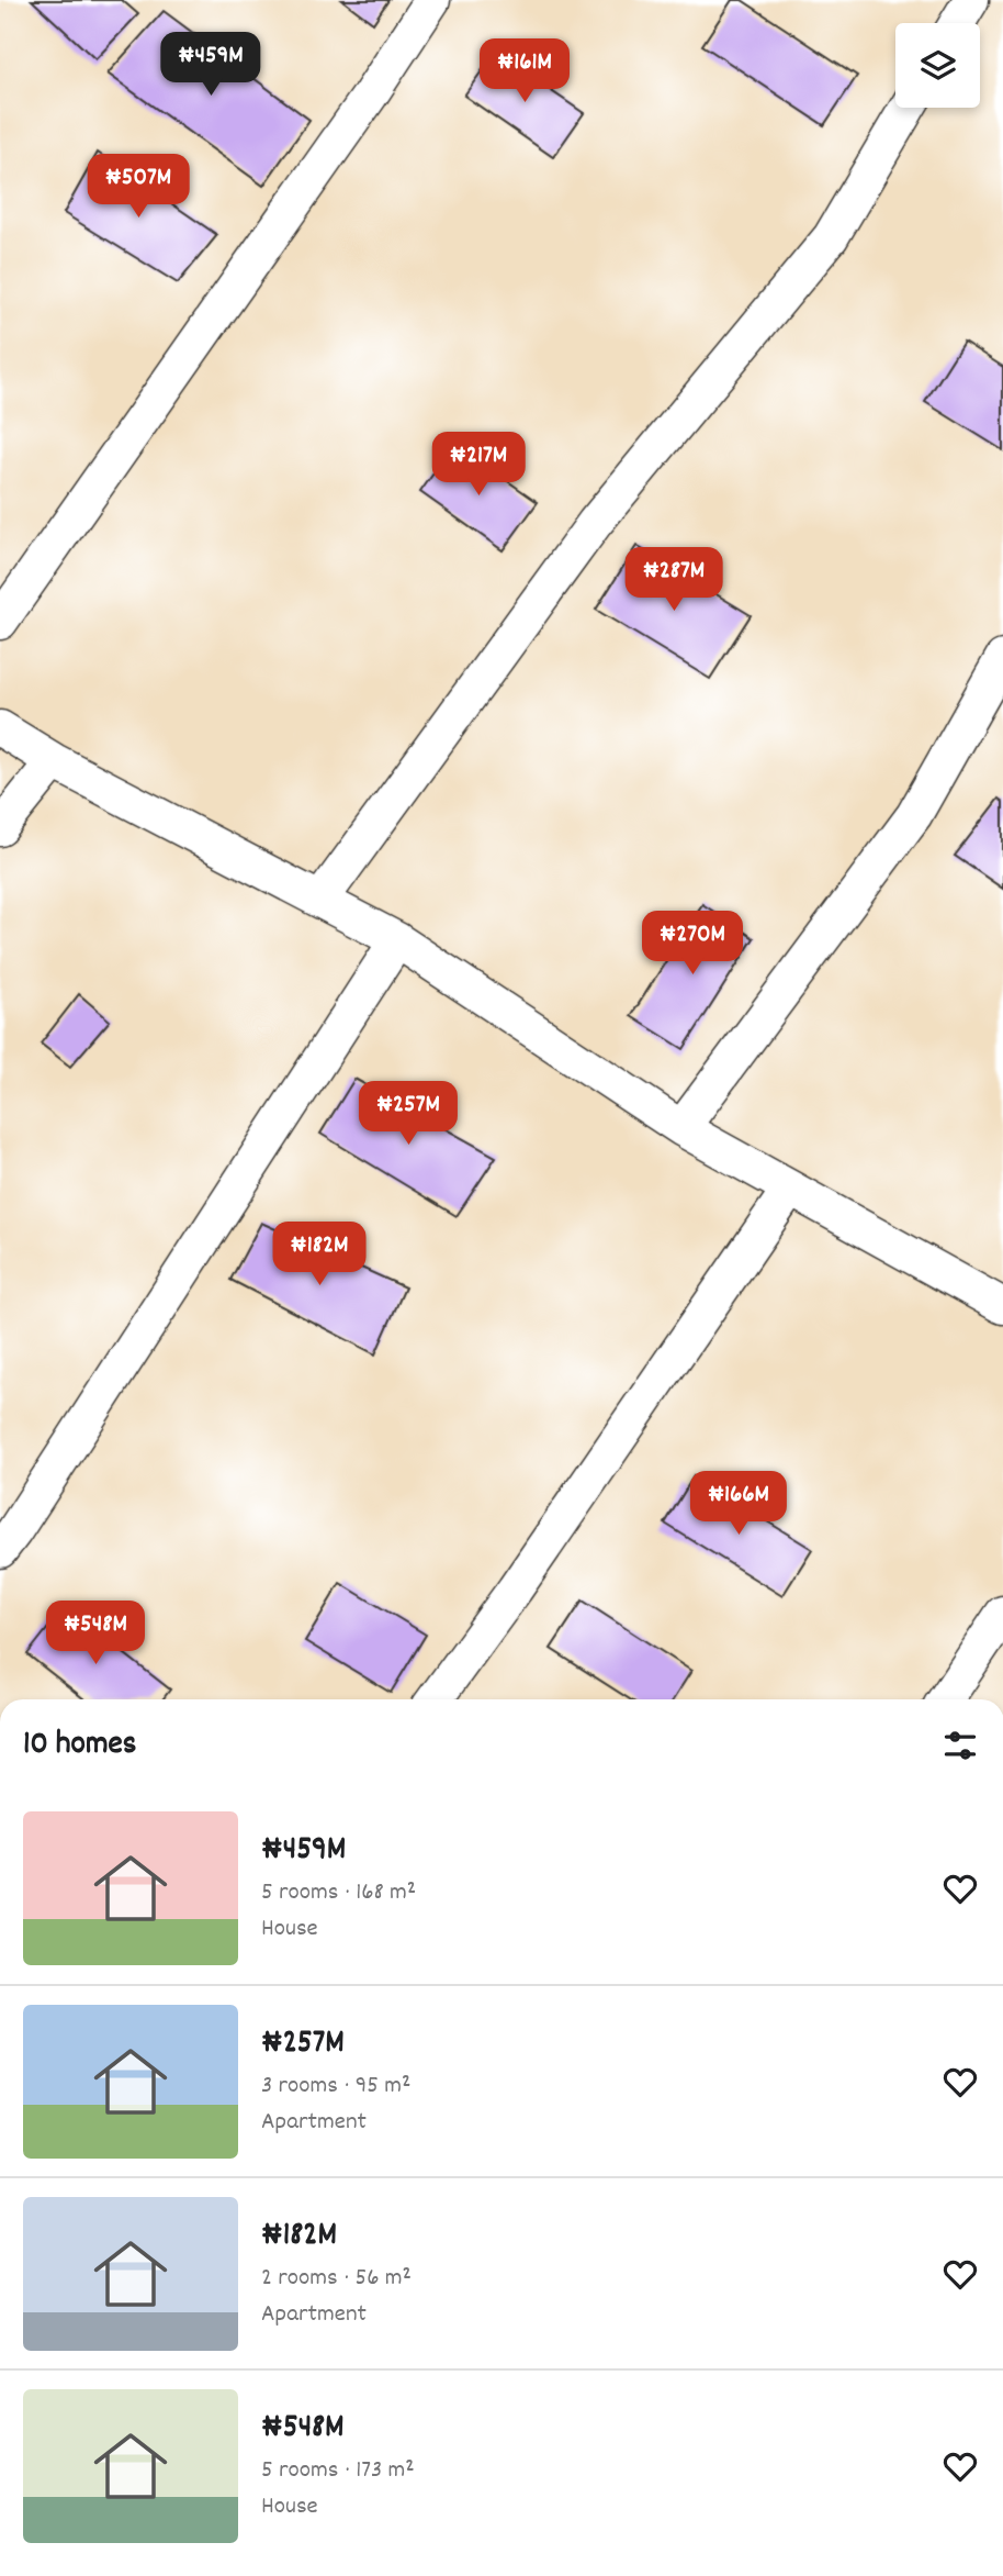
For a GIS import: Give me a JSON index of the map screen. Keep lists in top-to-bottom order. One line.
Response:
{"page":{"price":["₦459M","₦161M","₦507M","₦217M","₦287M","₦270M","₦257M","₦182M","₦166M","₦548M"],"heading":"10 homes","list":[{"name":"₦459M","note":"5 rooms · 168 m² · House"},{"name":"₦257M","note":"3 rooms · 95 m² · Apartment"},{"name":"₦182M","note":"2 rooms · 56 m² · Apartment"},{"name":"₦548M","note":"5 rooms · 173 m² · House"}]}}
